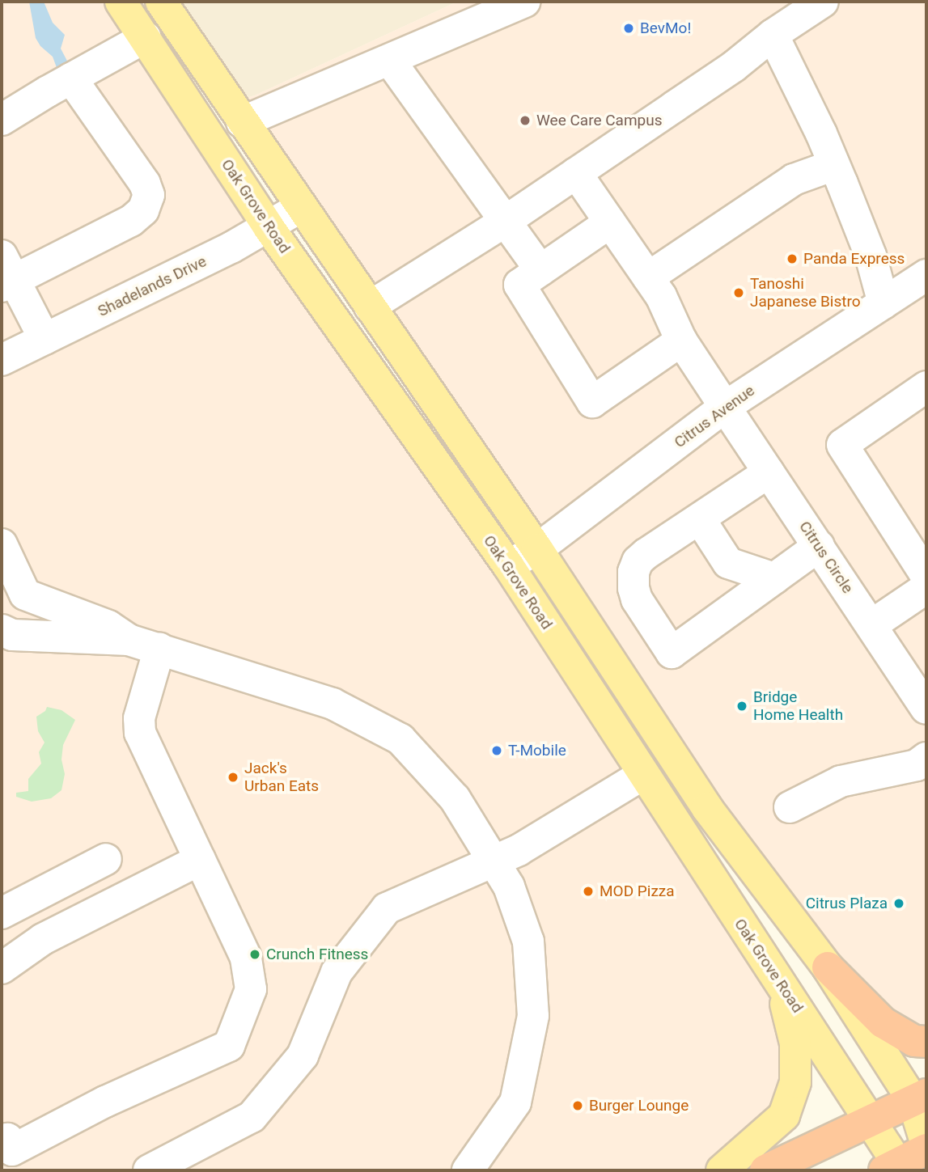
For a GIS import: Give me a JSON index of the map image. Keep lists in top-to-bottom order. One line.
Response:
{"streets":{"main road":["Oak Grove Road"],"street":["Shadelands Drive","Citrus Avenue","Citrus Circle"]},"crossings":[["Oak Grove Road","Shadelands Drive"],["Oak Grove Road","Citrus Avenue"],["Citrus Avenue","Citrus Circle"]],"places":["BevMo!","Wee Care Campus","Panda Express","Tanoshi Japanese Bistro","Bridge Home Health","T-Mobile","Jack's Urban Eats","MOD Pizza","Citrus Plaza","Crunch Fitness","Burger Lounge"]}
